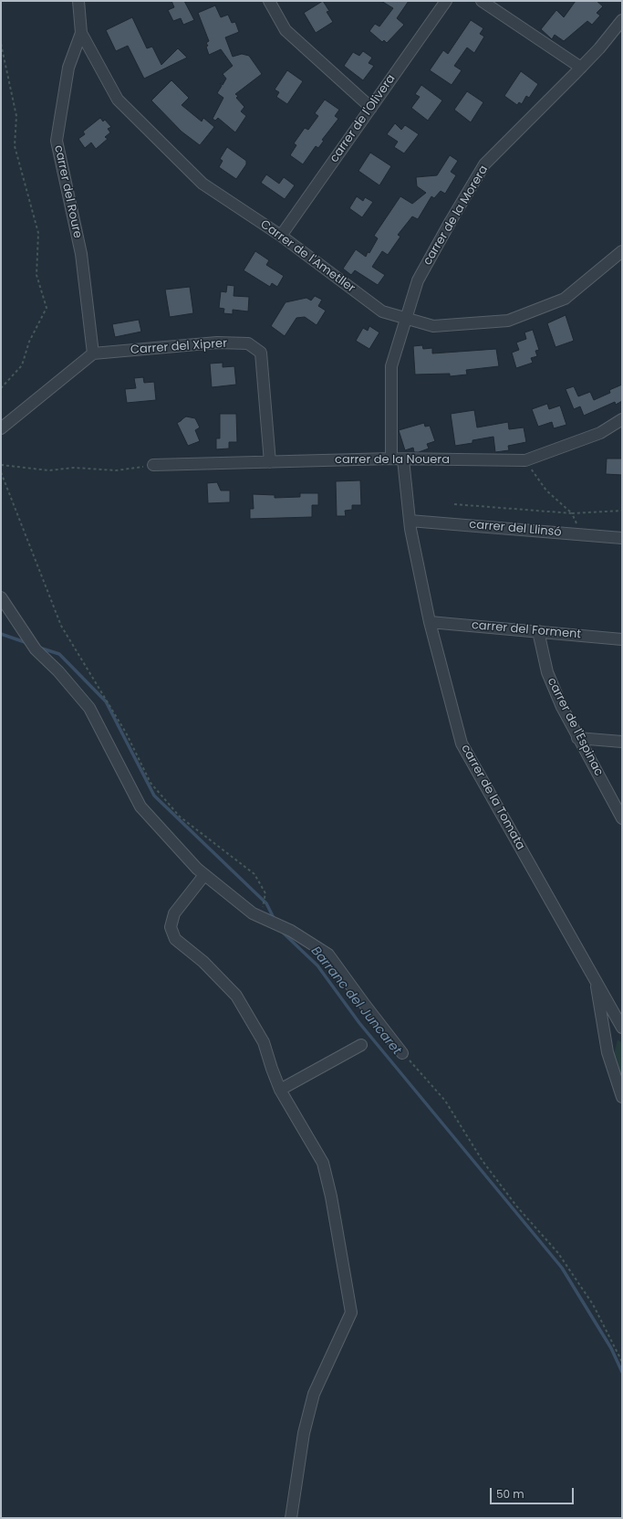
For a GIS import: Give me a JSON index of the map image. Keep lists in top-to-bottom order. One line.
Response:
{"streets":{"street":["carrer de l'Olivera","carrer del Roure","carrer de la Morera","Carrer de l'Ametller","Carrer del Xiprer","carrer de la Nouera","carrer del Llinsó","carrer del Forment","carrer de l'Espinac","carrer de la Tomata"]},"crossings":[["carrer de l'Olivera","Carrer de l'Ametller"],["carrer del Roure","Carrer de l'Ametller"],["carrer del Roure","Carrer del Xiprer"],["carrer de la Morera","Carrer de l'Ametller"],["carrer de la Morera","carrer de la Nouera"],["Carrer del Xiprer","carrer de la Nouera"],["carrer de la Nouera","carrer de la Tomata"],["carrer del Llinsó","carrer de la Tomata"],["carrer del Forment","carrer de l'Espinac"],["carrer del Forment","carrer de la Tomata"]],"water":["Barranc del Juncaret"],"scale_bar":"50 m"}
